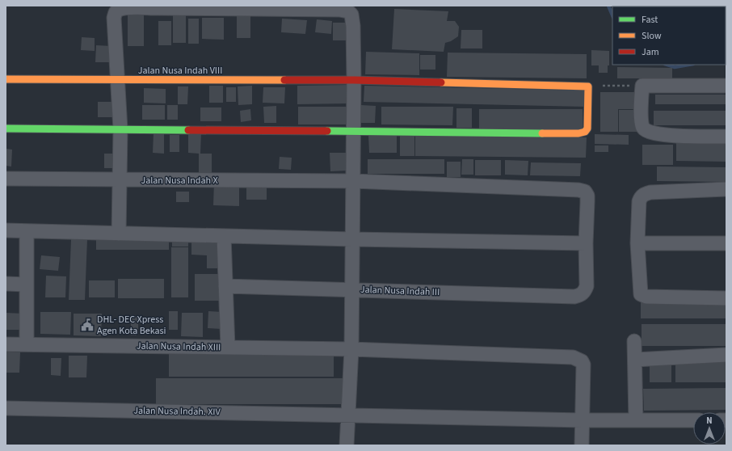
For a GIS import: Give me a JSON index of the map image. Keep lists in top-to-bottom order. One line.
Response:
{"streets":{"street":["Jalan Nusa Indah VIII","Jalan Nusa Indah X","Jalan Nusa Indah III","Jalan Nusa Indah XIII","Jalan Nusa Indah. XIV"]},"crossings":[["Jalan Nusa Indah X","Jalan Nusa Indah III"],["Jalan Nusa Indah XIII","Jalan Nusa Indah. XIV"]],"places":{"public building":["DHL- DEC Xpress Agen Kota Bekasi"]},"legend":["Fast","Slow","Jam"],"north":"top"}
